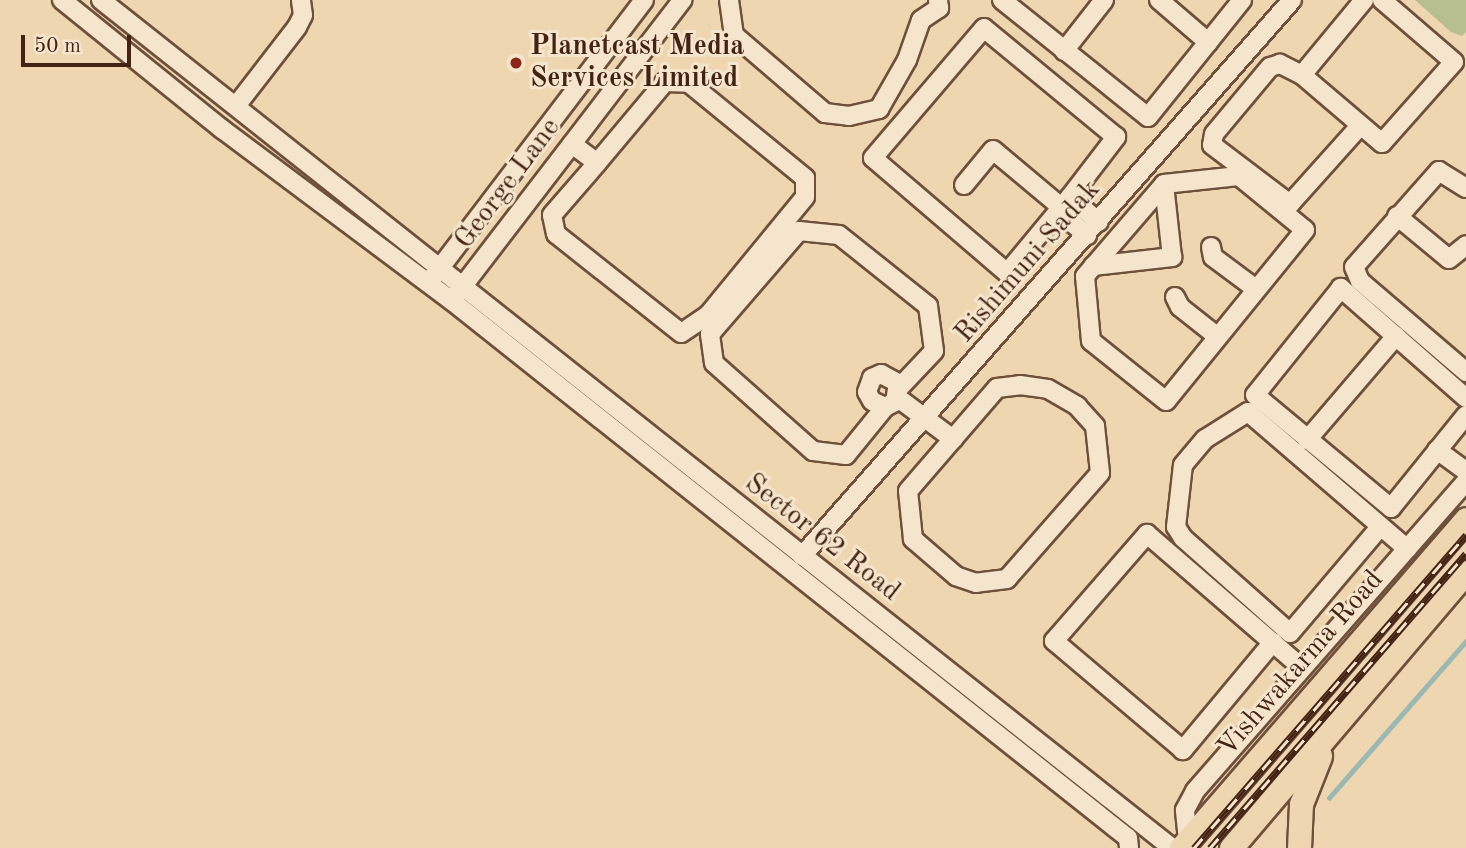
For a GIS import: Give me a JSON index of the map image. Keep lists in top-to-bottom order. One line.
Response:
{"streets":{"main road":["Vishwakarma Road"],"street":["George Lane","Rishimuni Sadak","Sector 62 Road"]},"crossings":[["George Lane","Sector 62 Road"],["Rishimuni Sadak","Sector 62 Road"],["Sector 62 Road","Vishwakarma Road"]],"places":["Planetcast Media Services Limited"],"scale_bar":"50 m"}
